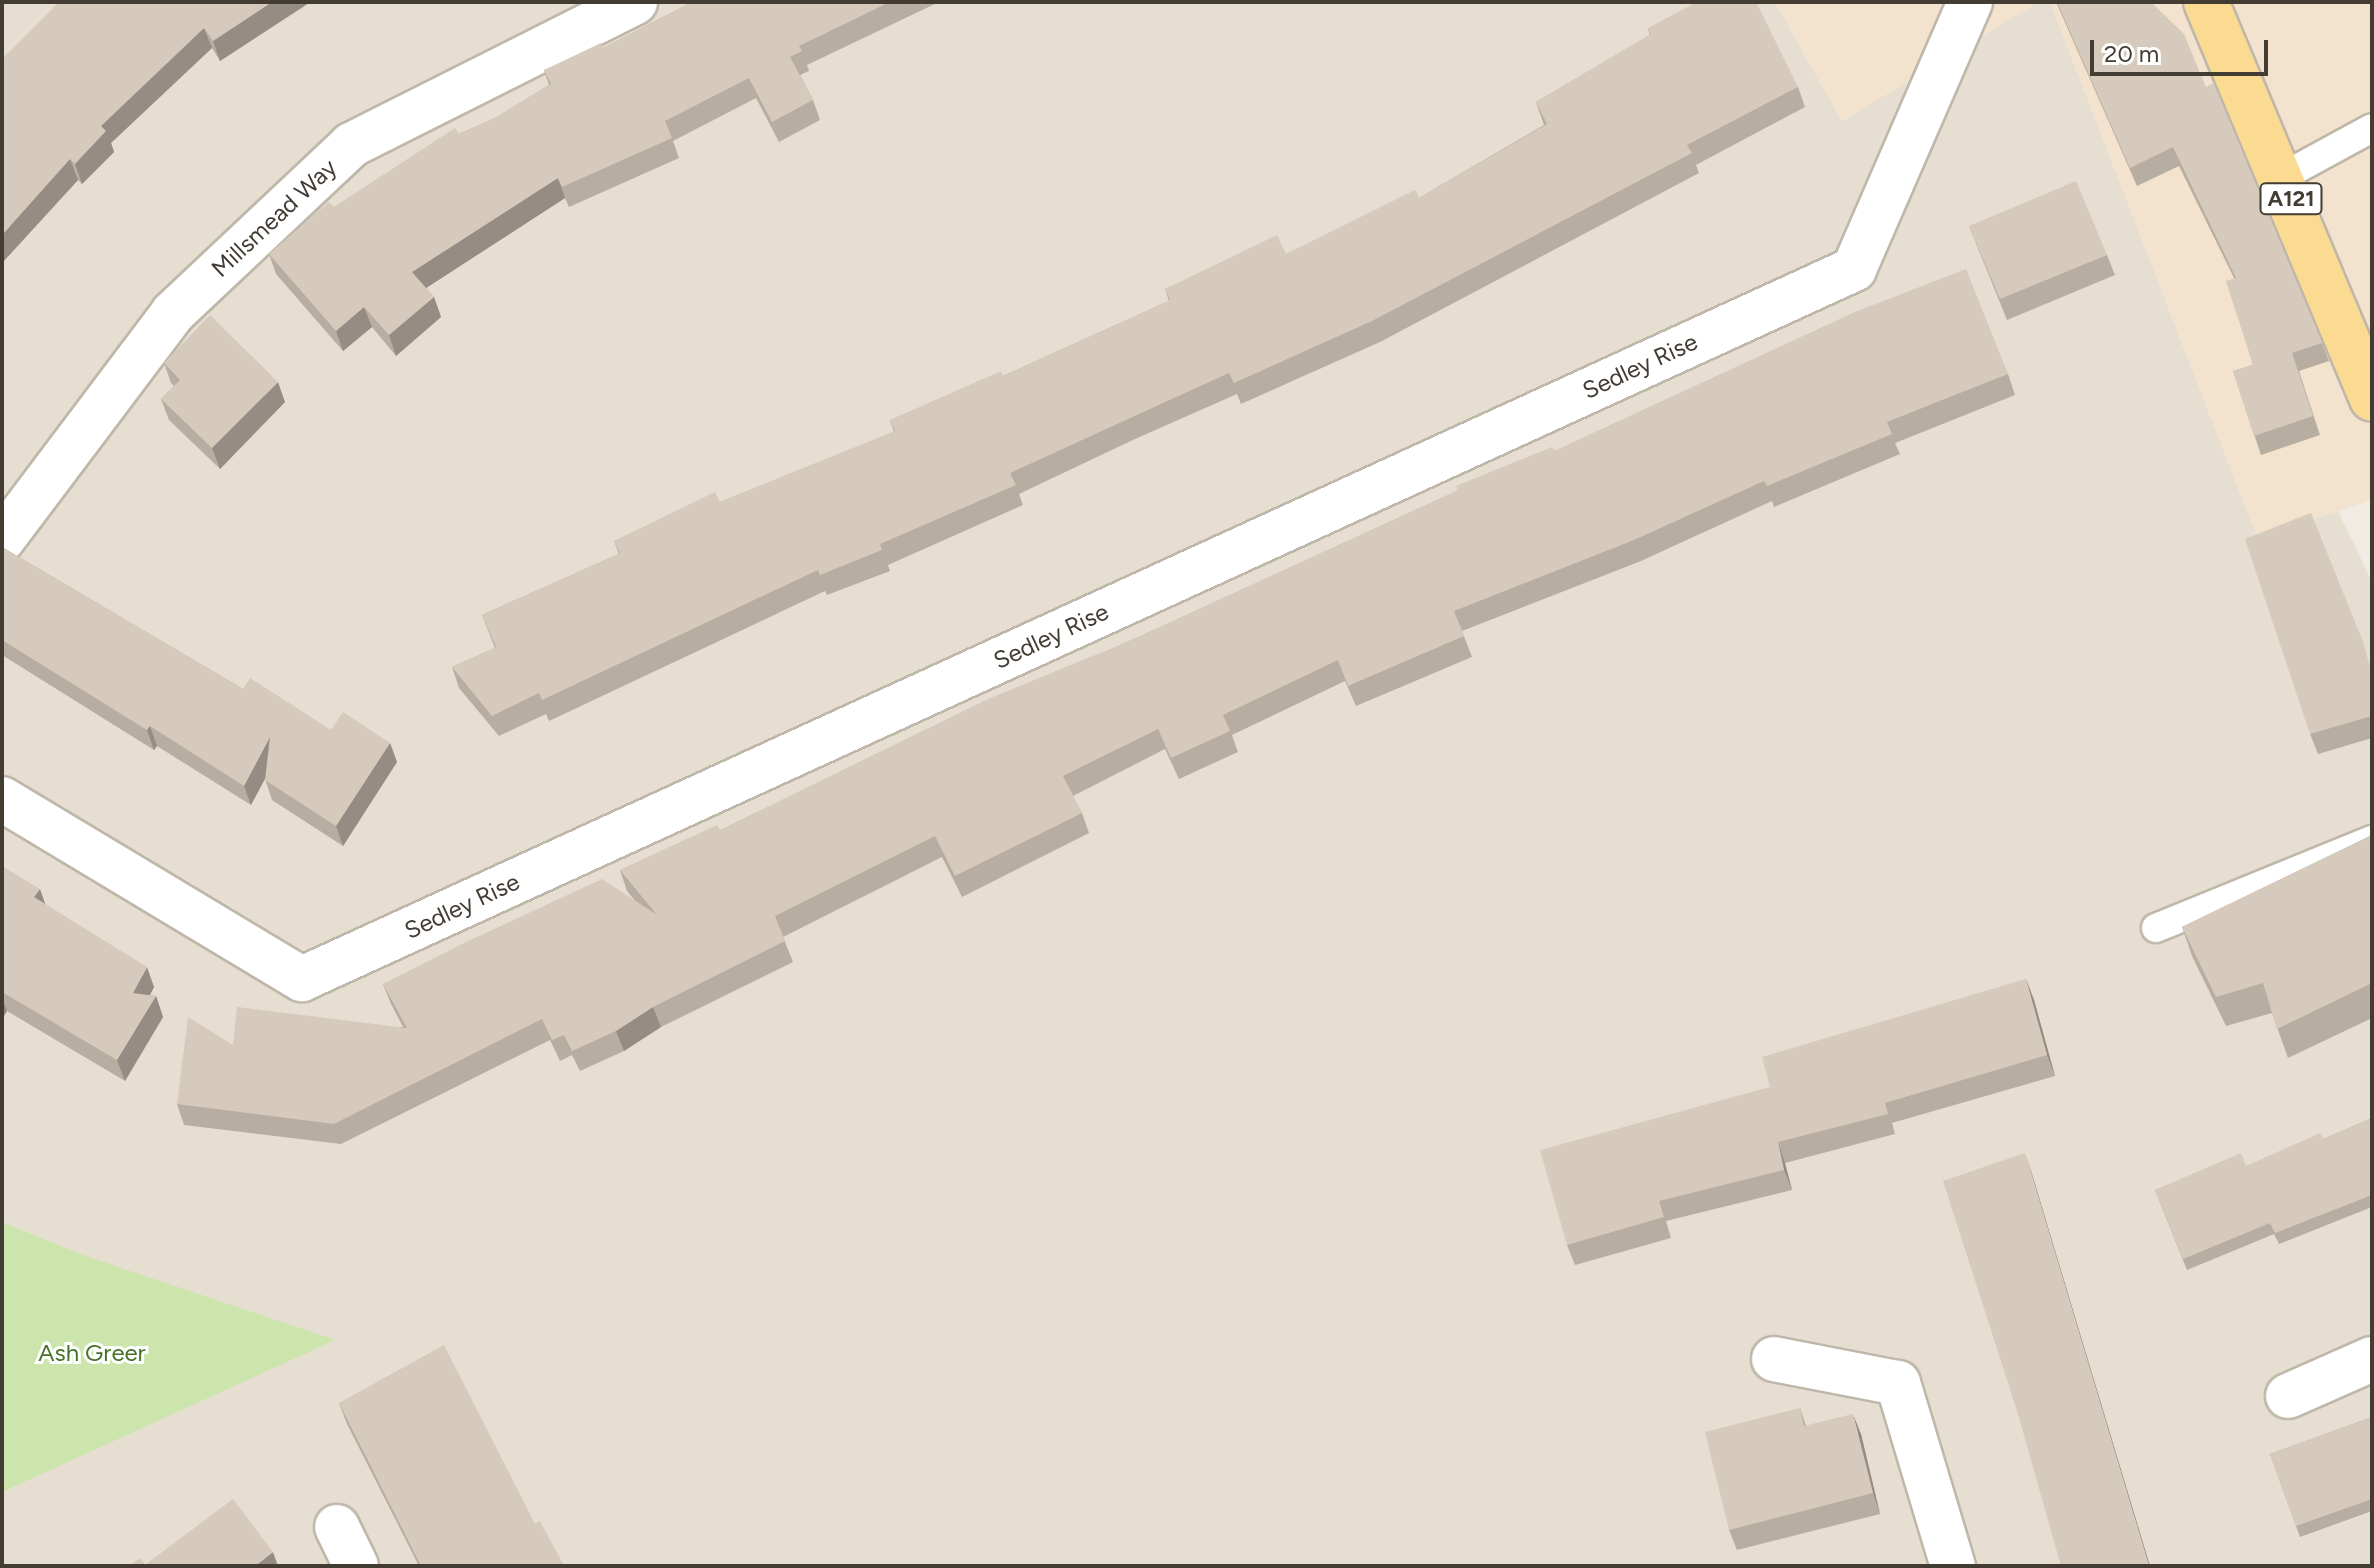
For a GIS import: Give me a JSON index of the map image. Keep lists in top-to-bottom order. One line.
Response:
{"streets":{"main road":["A121"],"street":["Millsmead Way","Sedley Rise"]},"parks":["Ash Greer"],"scale_bar":"20 m"}
